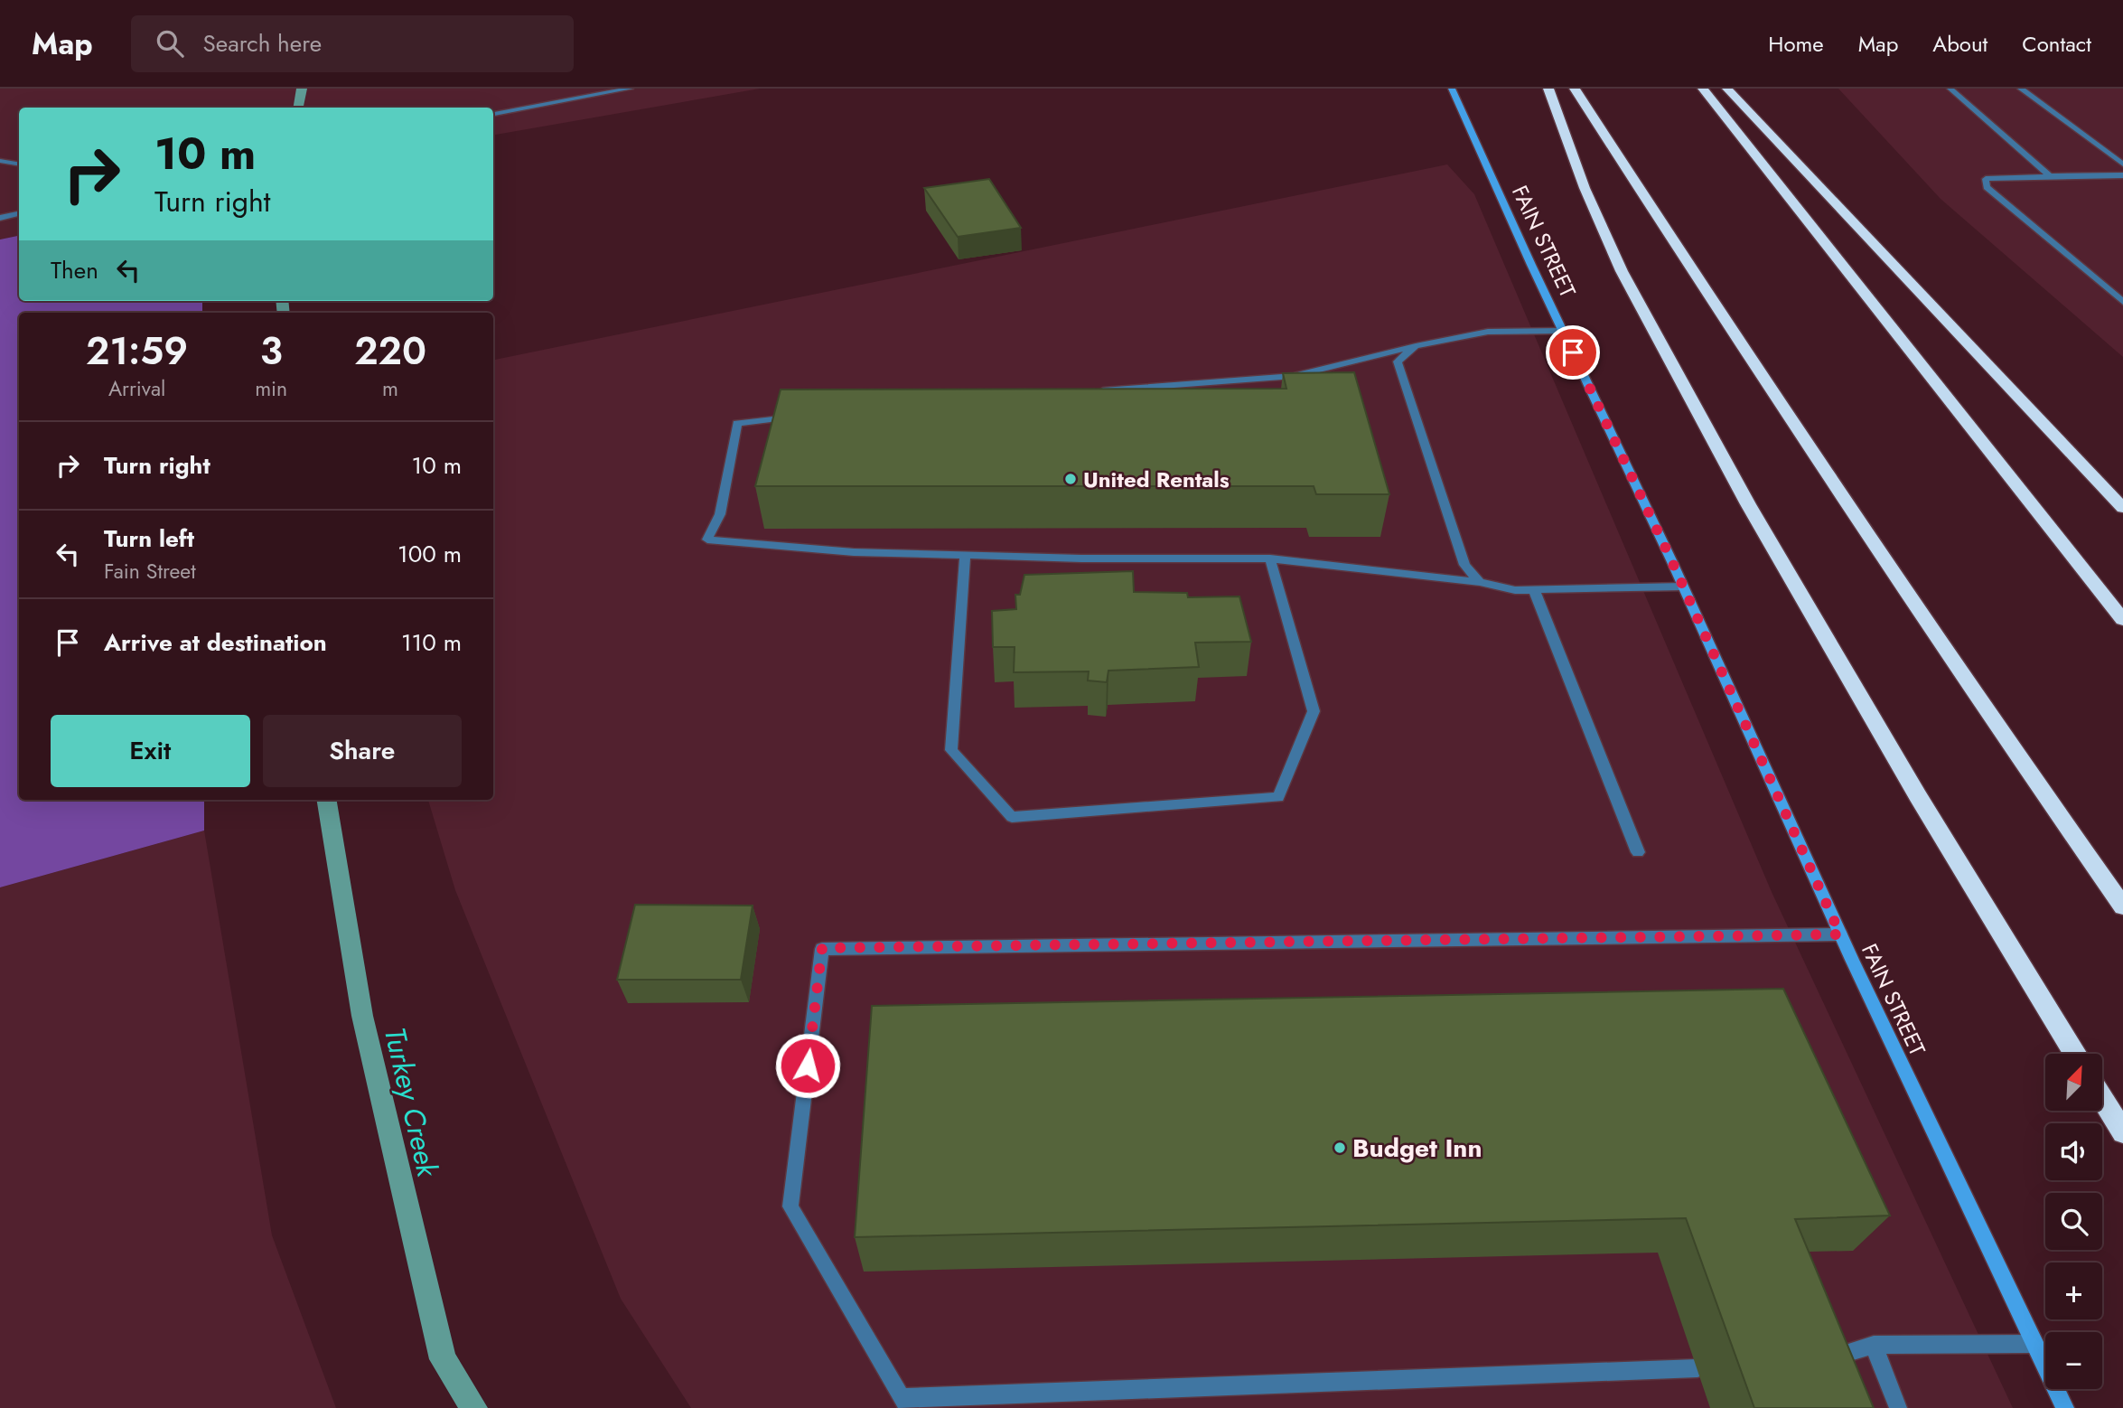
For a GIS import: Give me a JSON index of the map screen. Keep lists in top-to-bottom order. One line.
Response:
{"streets":{"street":["FAIN STREET"]},"water":["Turkey Creek"],"places":["United Rentals","Budget Inn"],"north":"top right","page":{"header":"Map","search":"Search here","nav":["Home","Map","About","Contact"],"turn":["10 m","Turn right"],"then":"Then","eta":["21:59","Arrival","3","min","220","m"],"list":[{"name":"Turn right","value":"10 m"},{"name":"Turn left","note":"Fain Street","value":"100 m"},{"name":"Arrive at destination","value":"110 m"}],"buttons":["Exit","Share"],"map_buttons":["+","−"]}}
